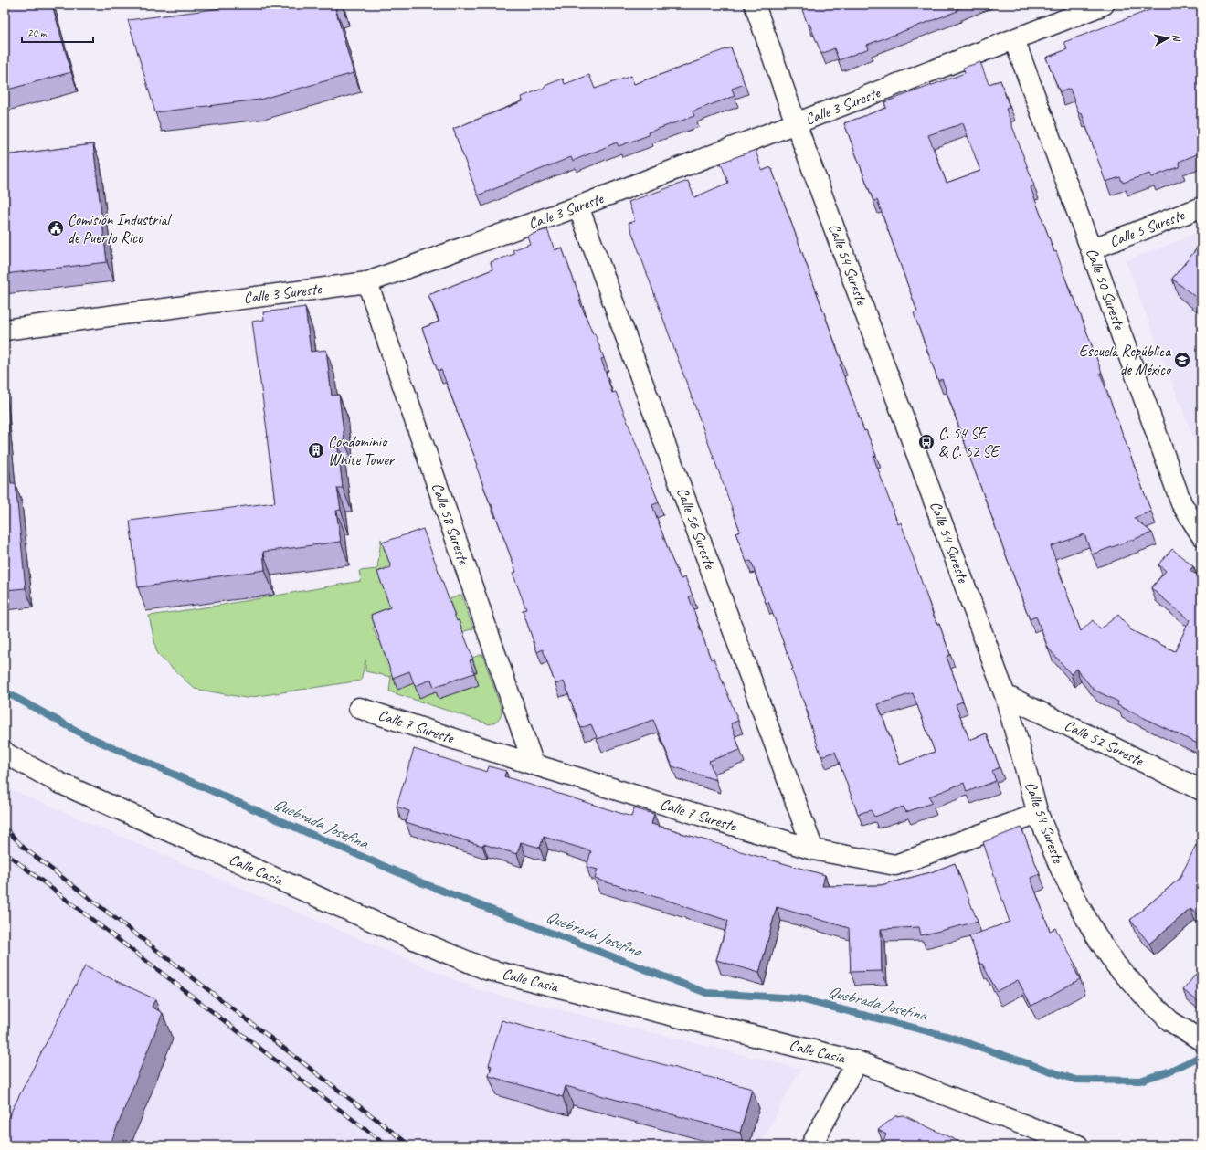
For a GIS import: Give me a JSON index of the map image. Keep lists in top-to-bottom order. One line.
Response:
{"streets":{"street":["Calle 3 Sureste","Calle 5 Sureste","Calle 54 Sureste","Calle 50 Sureste","Calle 58 Sureste","Calle 56 Sureste","Calle 7 Sureste","Calle 52 Sureste","Calle Casia"]},"crossings":[["Calle 3 Sureste","Calle 54 Sureste"],["Calle 3 Sureste","Calle 50 Sureste"],["Calle 3 Sureste","Calle 58 Sureste"],["Calle 3 Sureste","Calle 56 Sureste"],["Calle 5 Sureste","Calle 50 Sureste"],["Calle 54 Sureste","Calle 7 Sureste"],["Calle 54 Sureste","Calle 52 Sureste"],["Calle 58 Sureste","Calle 7 Sureste"],["Calle 56 Sureste","Calle 7 Sureste"]],"water":["Quebrada Josefina"],"places":{"public building":["Comisión Industrial de Puerto Rico"],"school or university":["Escuela República de México"],"bus stop":["C. 54 SE & C. 52 SE"],"building":["Condominio White Tower"]},"scale_bar":"20 m","north":"right"}
